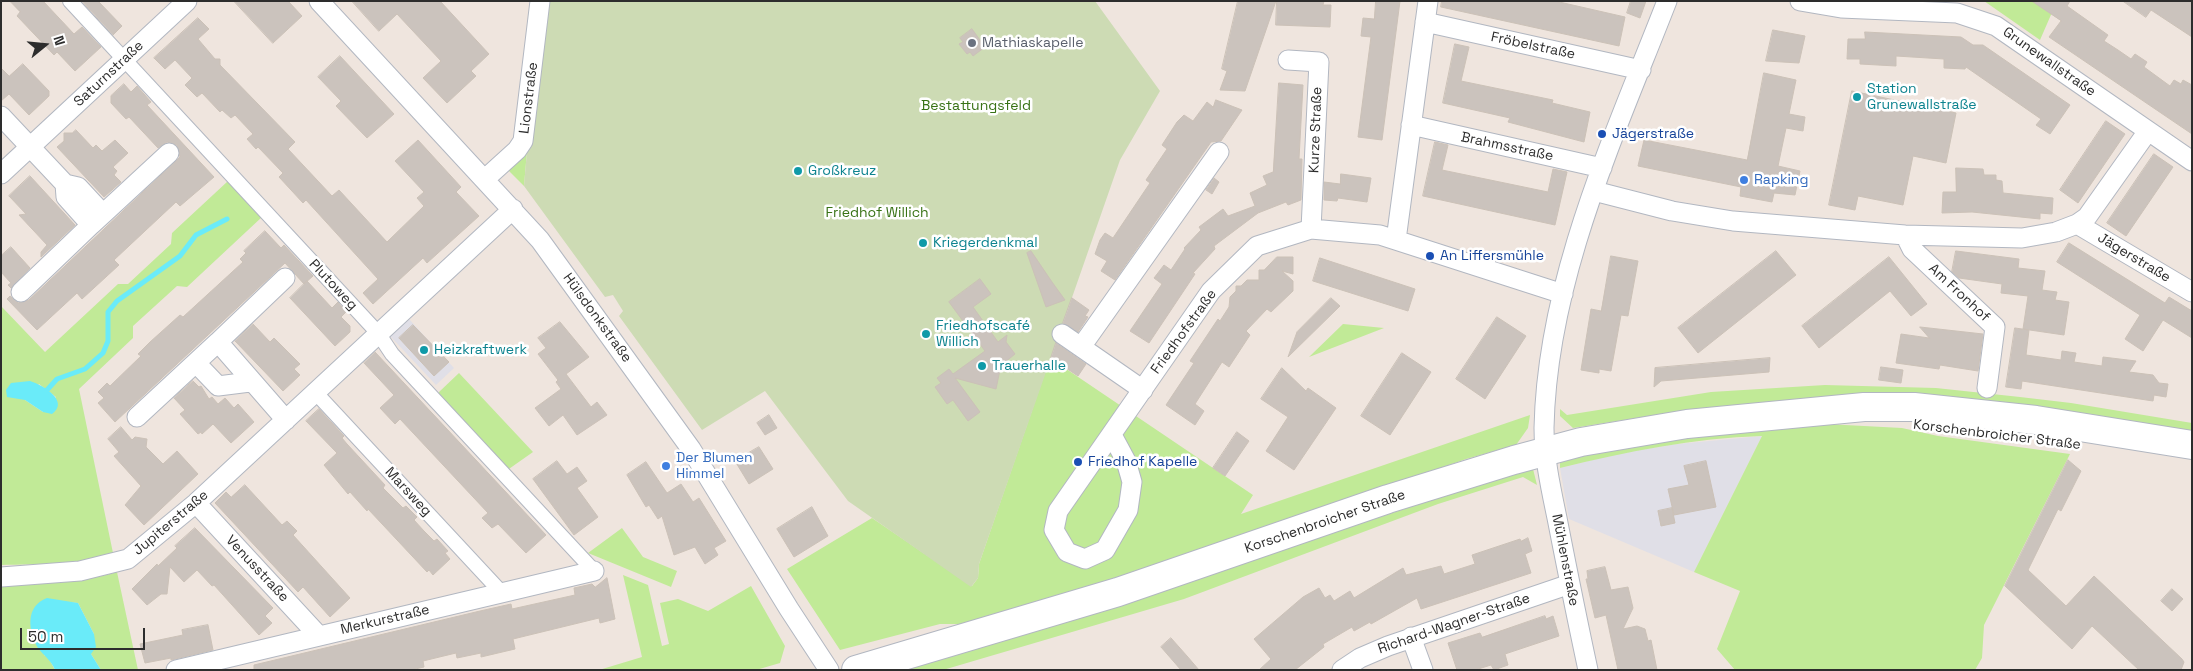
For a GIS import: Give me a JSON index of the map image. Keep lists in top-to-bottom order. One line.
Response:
{"streets":{"main road":["Korschenbroicher Straße"],"street":["Fröbelstraße","Grunewallstraße","Saturnstraße","Lionstraße","Kurze Straße","Brahmsstraße","Jägerstraße","Plutoweg","Am Fronhof","Hülsdonkstraße","Friedhofstraße","Marsweg","Jupiterstraße","Mühlenstraße","Venusstraße","Merkurstraße","Richard-Wagner-Straße"]},"crossings":[["Fröbelstraße","Mühlenstraße"],["Grunewallstraße","Jägerstraße"],["Saturnstraße","Plutoweg"],["Lionstraße","Hülsdonkstraße"],["Kurze Straße","Friedhofstraße"],["Brahmsstraße","Mühlenstraße"],["Jägerstraße","Am Fronhof"],["Jägerstraße","Mühlenstraße"],["Plutoweg","Jupiterstraße"],["Plutoweg","Merkurstraße"],["Hülsdonkstraße","Jupiterstraße"],["Friedhofstraße","Mühlenstraße"],["Korschenbroicher Straße","Mühlenstraße"],["Marsweg","Jupiterstraße"],["Marsweg","Merkurstraße"],["Jupiterstraße","Venusstraße"],["Mühlenstraße","Richard-Wagner-Straße"],["Venusstraße","Merkurstraße"]],"parks":["Bestattungsfeld","Friedhof Willich"],"places":["Mathiaskapelle","Station Grunewallstraße","Jägerstraße","Großkreuz","Rapking","Kriegerdenkmal","An Liffersmühle","Friedhofscafé Willich","Heizkraftwerk","Trauerhalle","Friedhof Kapelle","Der Blumen Himmel"],"scale_bar":"50 m","north":"right"}
